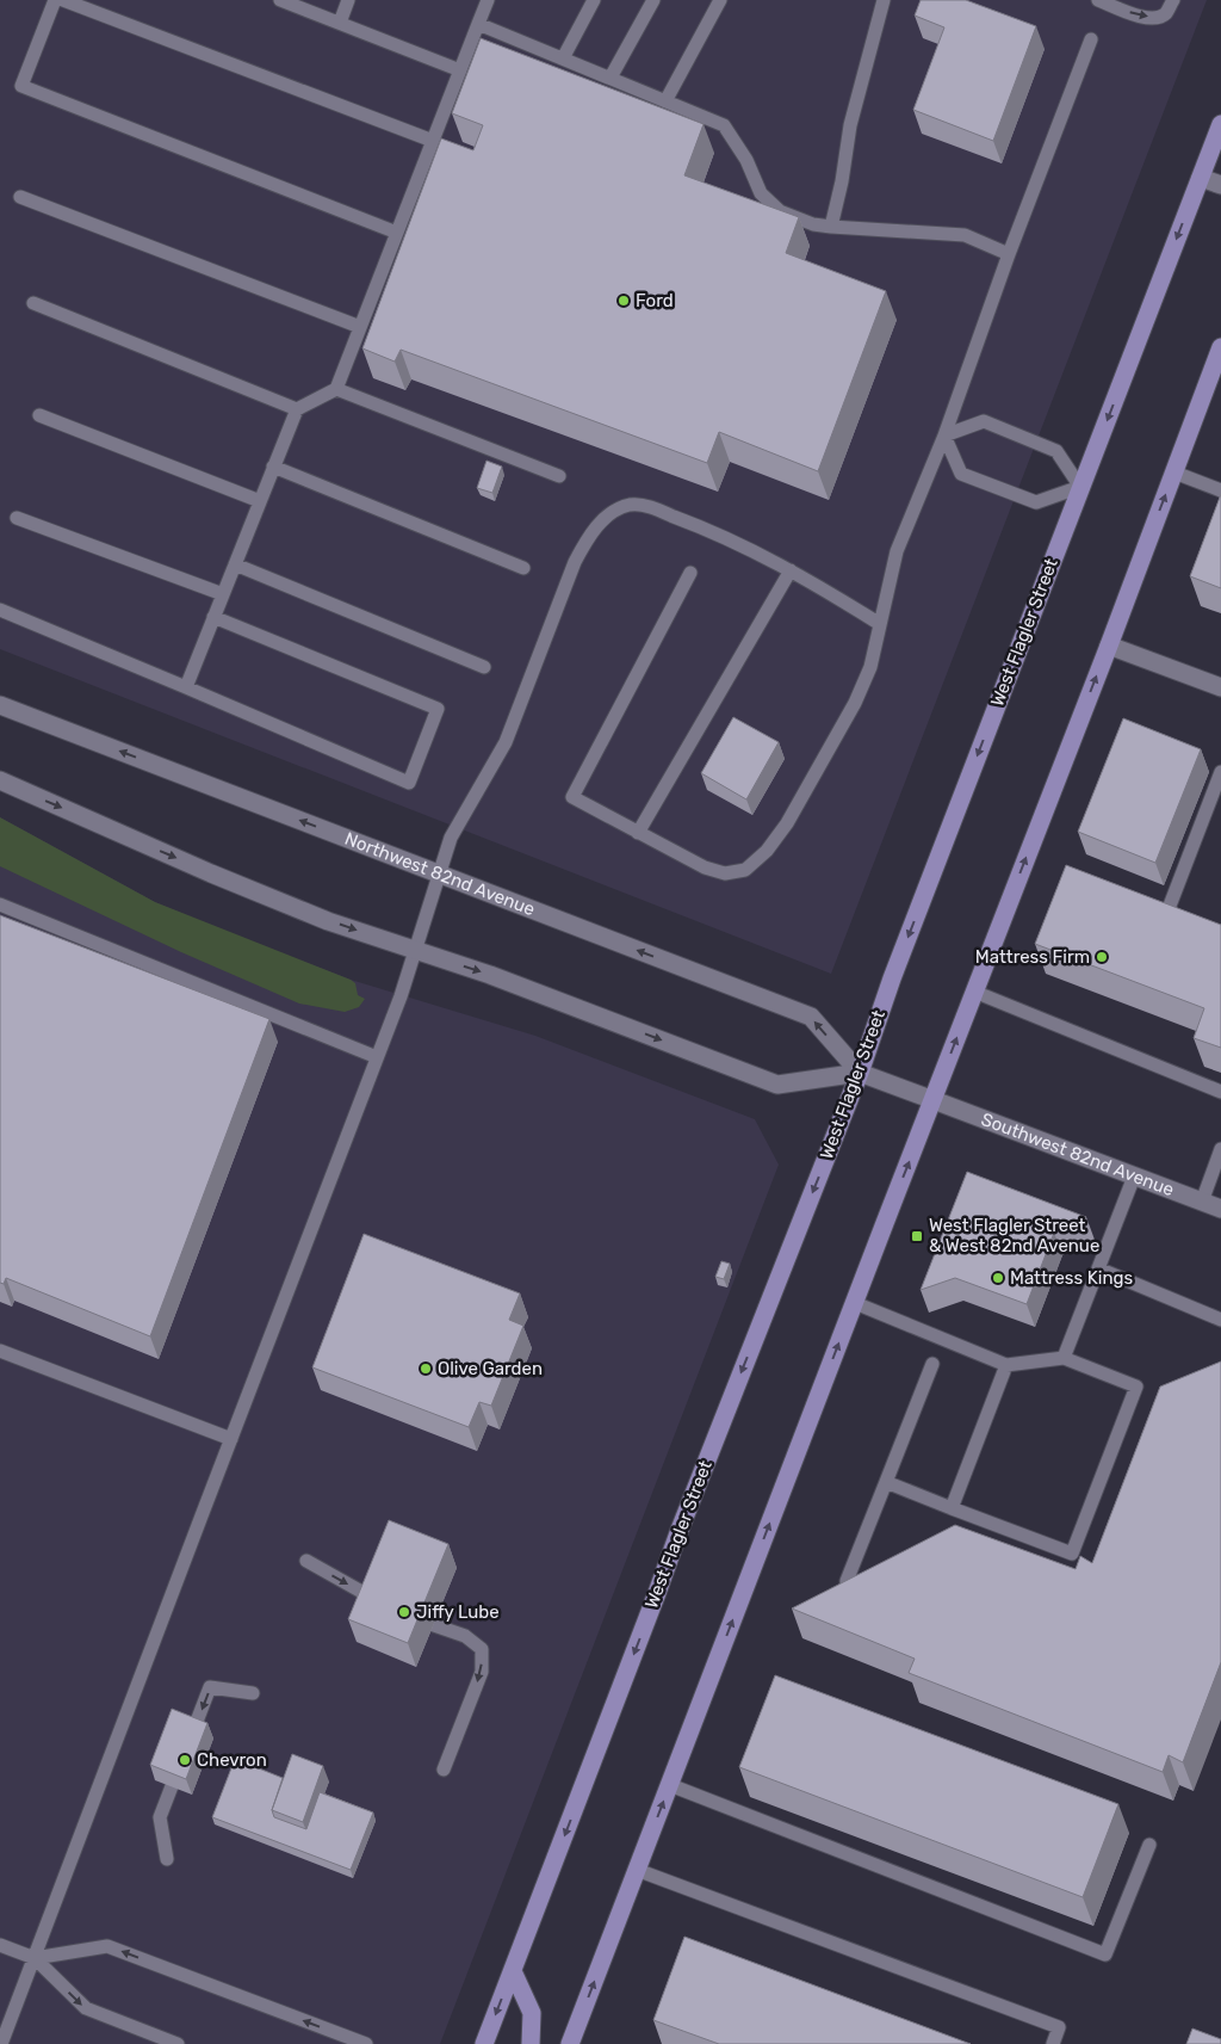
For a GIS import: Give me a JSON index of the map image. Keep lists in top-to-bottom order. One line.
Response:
{"streets":{"main road":["West Flagler Street"],"street":["Northwest 82nd Avenue","Southwest 82nd Avenue"]},"crossings":[["West Flagler Street","Northwest 82nd Avenue"],["Northwest 82nd Avenue","Southwest 82nd Avenue"]],"places":{"other":["Ford","Mattress Firm","Mattress Kings","Olive Garden","Jiffy Lube","Chevron"],"transit":["West Flagler Street & West 82nd Avenue"]}}
